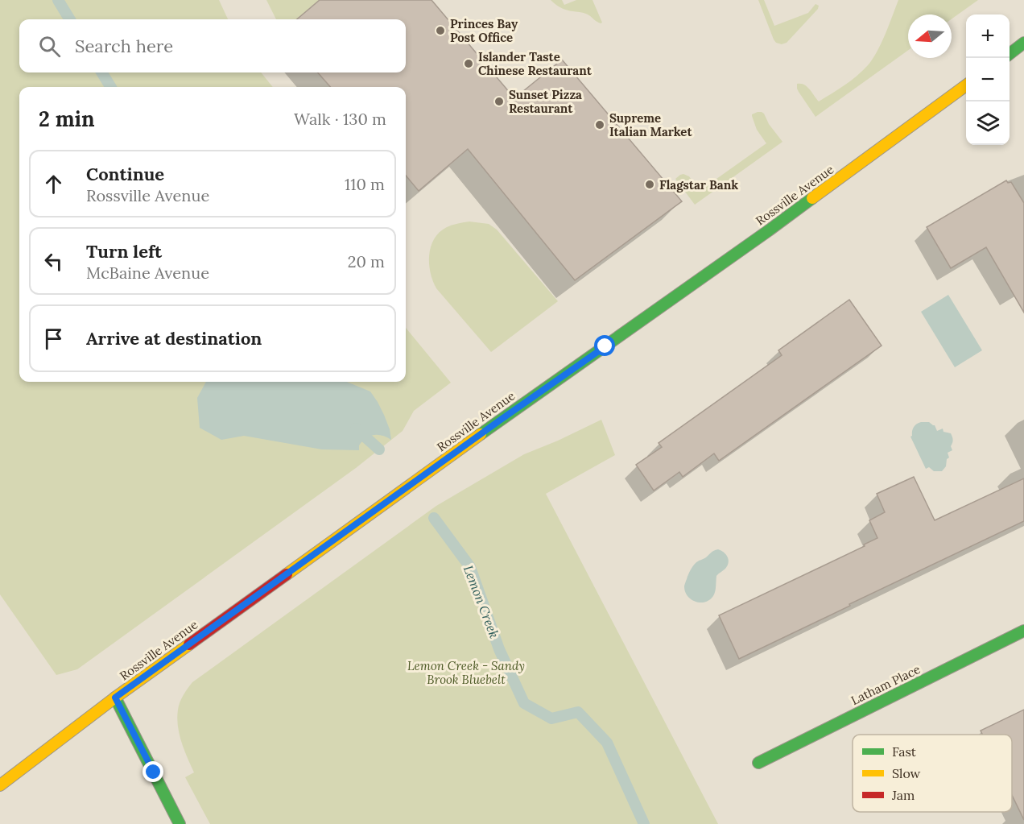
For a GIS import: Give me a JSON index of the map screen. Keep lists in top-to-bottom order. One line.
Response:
{"streets":{"street":["Rossville Avenue","Latham Place"]},"water":["Lemon Creek"],"parks":["Lemon Creek - Sandy Brook Bluebelt"],"places":["Princes Bay Post Office","Islander Taste Chinese Restaurant","Sunset Pizza Restaurant","Supreme Italian Market","Flagstar Bank"],"legend":["Fast","Slow","Jam"],"north":"left","page":{"map_buttons":["+","−"],"search":"Search here","heading":["2 min","Walk · 130 m"],"list":[["Continue","Rossville Avenue","110 m"],["Turn left","McBaine Avenue","20 m"],"Arrive at destination"]}}
